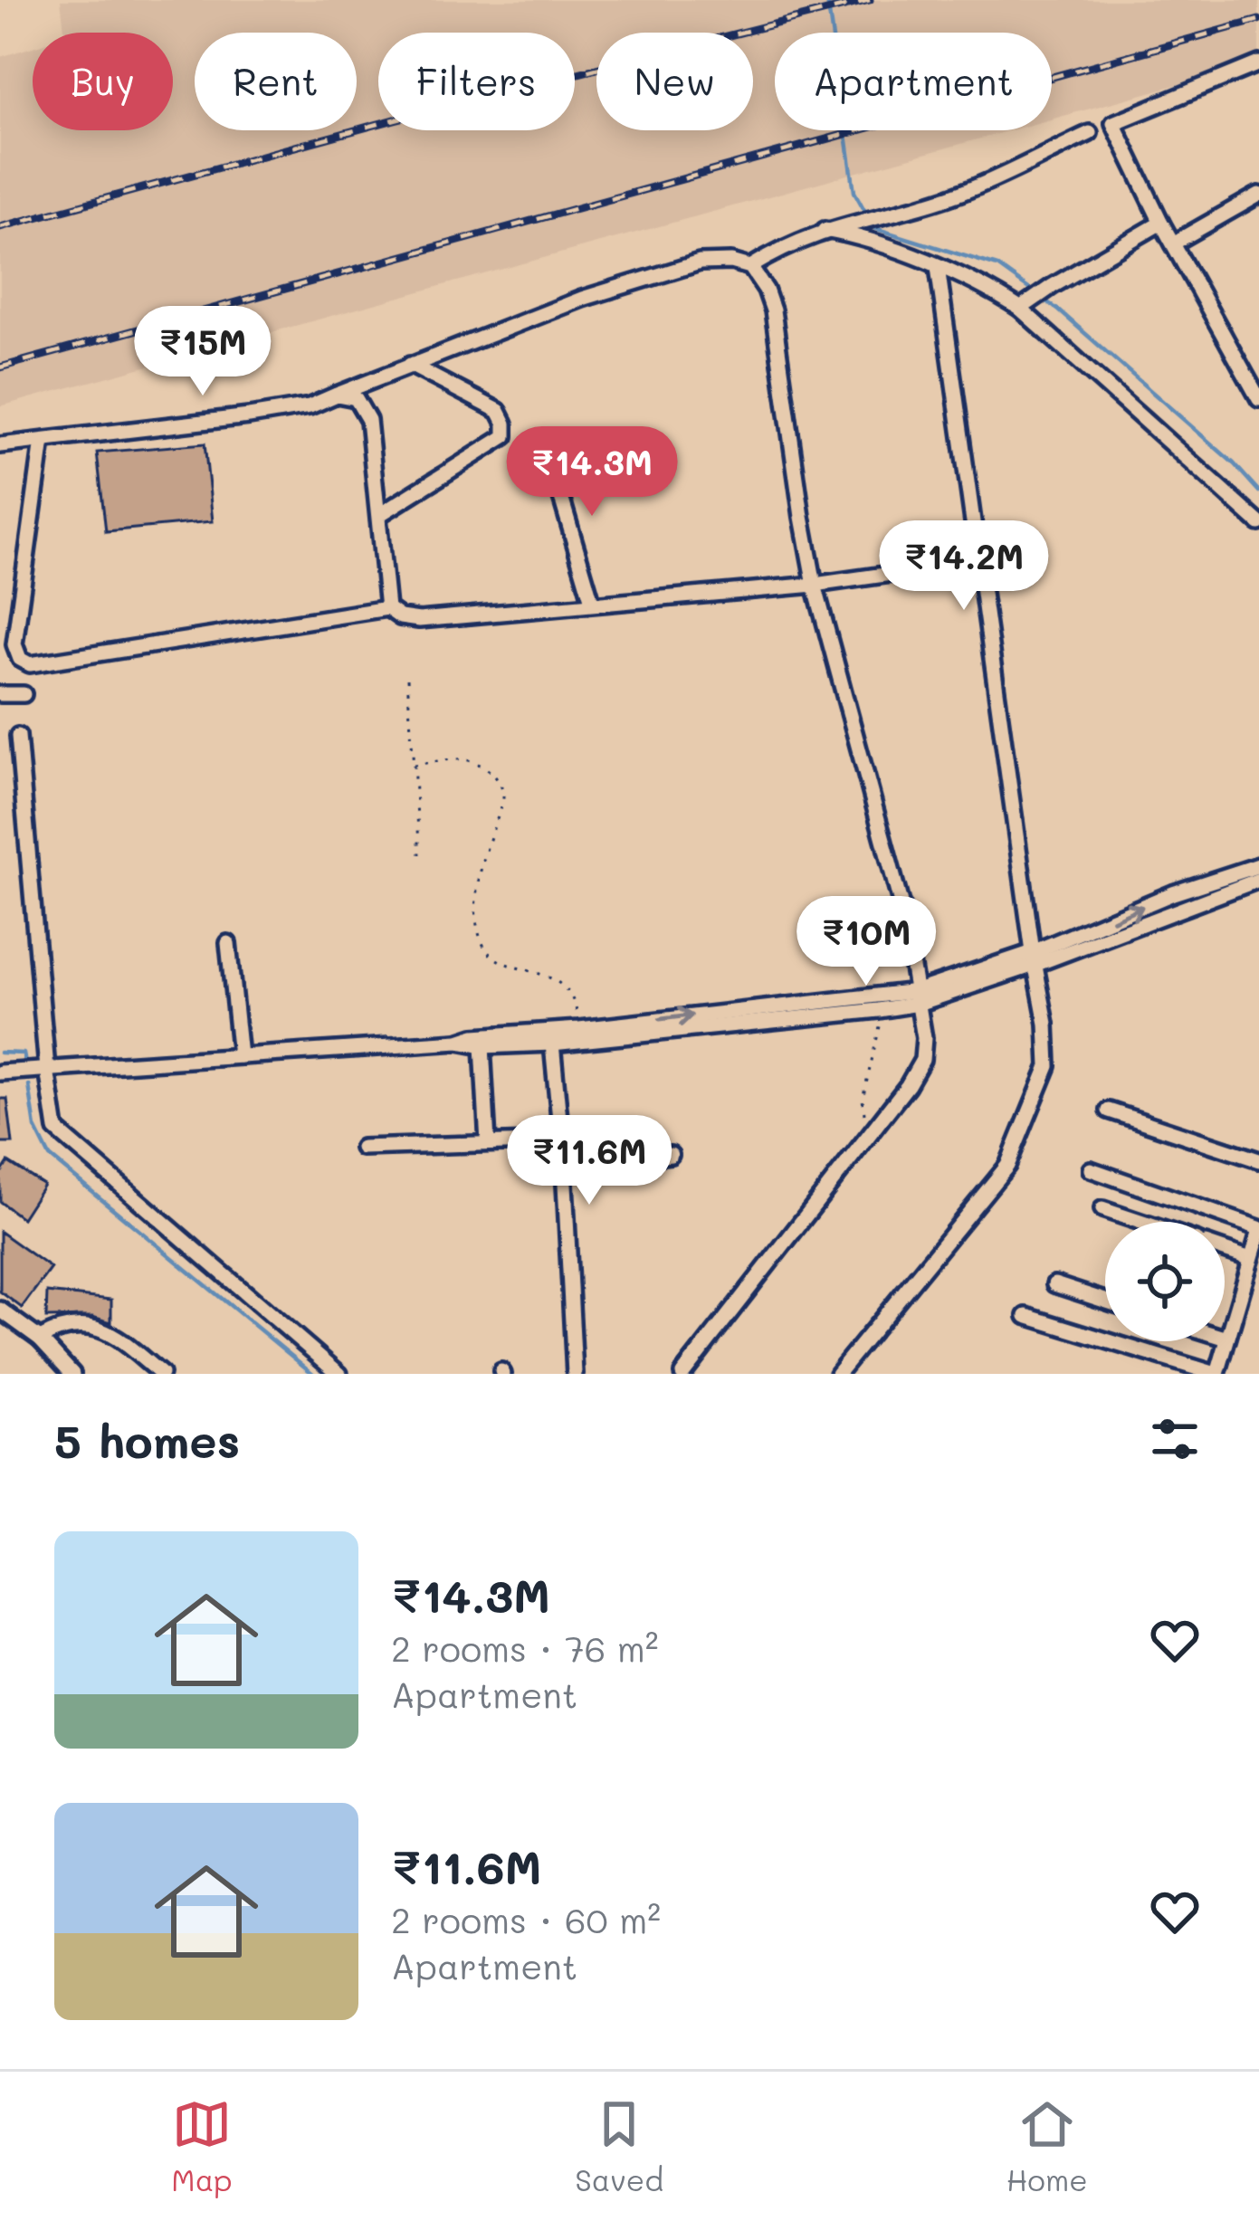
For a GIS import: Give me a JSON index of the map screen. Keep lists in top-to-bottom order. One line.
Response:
{"page":{"chip":["Buy","Rent","Filters","New","Apartment"],"price":["₹15M","₹14.3M","₹14.2M","₹10M","₹11.6M"],"heading":"5 homes","list":[{"name":"₹14.3M","note":"2 rooms · 76 m² · Apartment"},{"name":"₹11.6M","note":"2 rooms · 60 m² · Apartment"}],"tabs":["Map","Saved","Home"]}}
